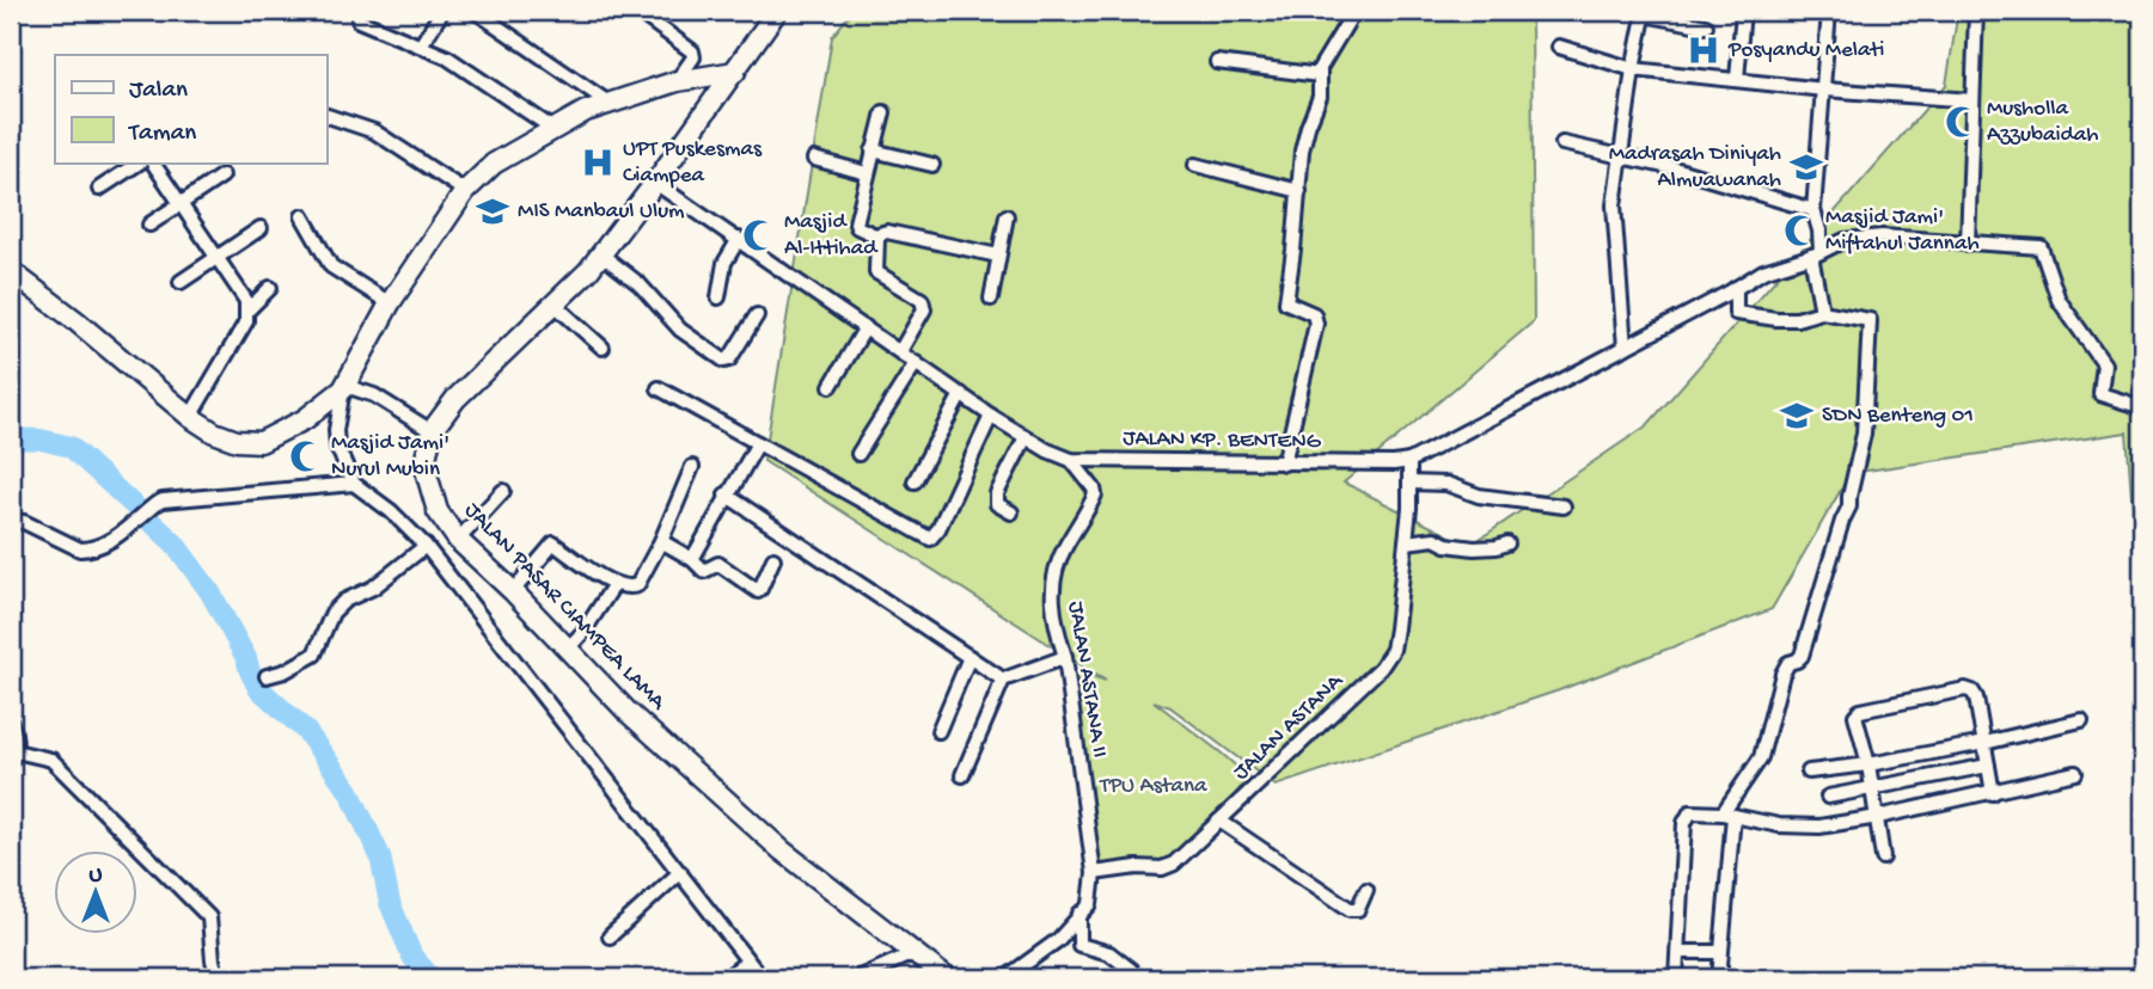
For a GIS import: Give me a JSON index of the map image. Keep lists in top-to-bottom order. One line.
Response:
{"streets":{"main road":["JALAN PASAR CIAMPEA LAMA"],"street":["JALAN KP. BENTENG","JALAN ASTANA II","JALAN ASTANA"]},"crossings":[["JALAN KP. BENTENG","JALAN ASTANA II"],["JALAN KP. BENTENG","JALAN ASTANA"],["JALAN ASTANA II","JALAN ASTANA"]],"parks":["TPU Astana"],"places":{"hospital":["Posyandu Melati","UPT Puskesmas Ciampea"],"mosque":["Musholla Azzubaidah","Masjid Jami' Miftahul Jannah","Masjid Al-Ittihad","Masjid Jami' Nurul Mubin"],"school or university":["Madrasah Diniyah Almuawanah","MIS Manbaul Ulum","SDN Benteng 01"]},"legend":["Jalan","Taman"],"north":"top"}
